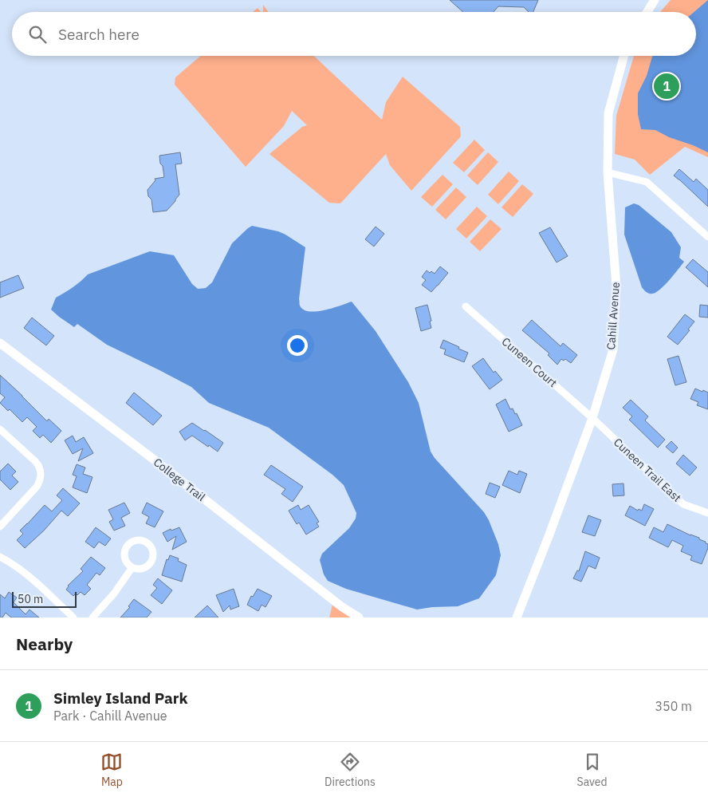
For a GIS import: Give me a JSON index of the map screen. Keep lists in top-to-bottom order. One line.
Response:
{"streets":{"street":["Cahill Avenue","Cuneen Court","Cuneen Trail East","College Trail"]},"crossings":[["Cahill Avenue","Cuneen Court"],["Cahill Avenue","Cuneen Trail East"],["Cuneen Court","Cuneen Trail East"]],"scale_bar":"50 m","page":{"search":"Search here","pins":"1","scale":"50 m","heading":"Nearby","list":[{"mark":"1","name":"Simley Island Park","note":"Park · Cahill Avenue","value":"350 m"}],"nav":["Map","Directions","Saved"]}}
